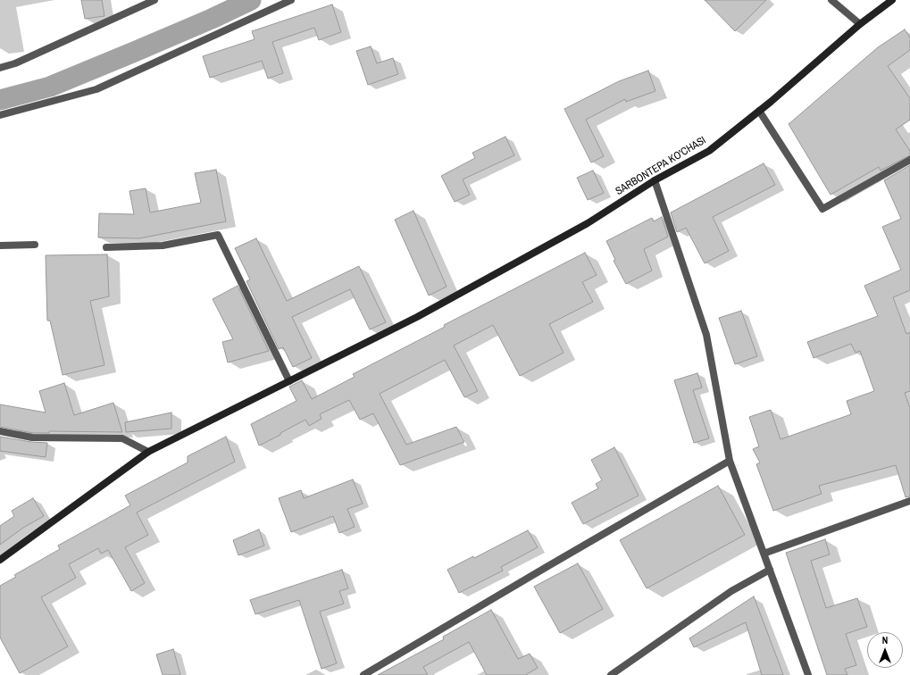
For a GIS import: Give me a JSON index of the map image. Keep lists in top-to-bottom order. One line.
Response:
{"streets":{"street":["SARBONTEPA KO'CHASI"]},"north":"top"}
